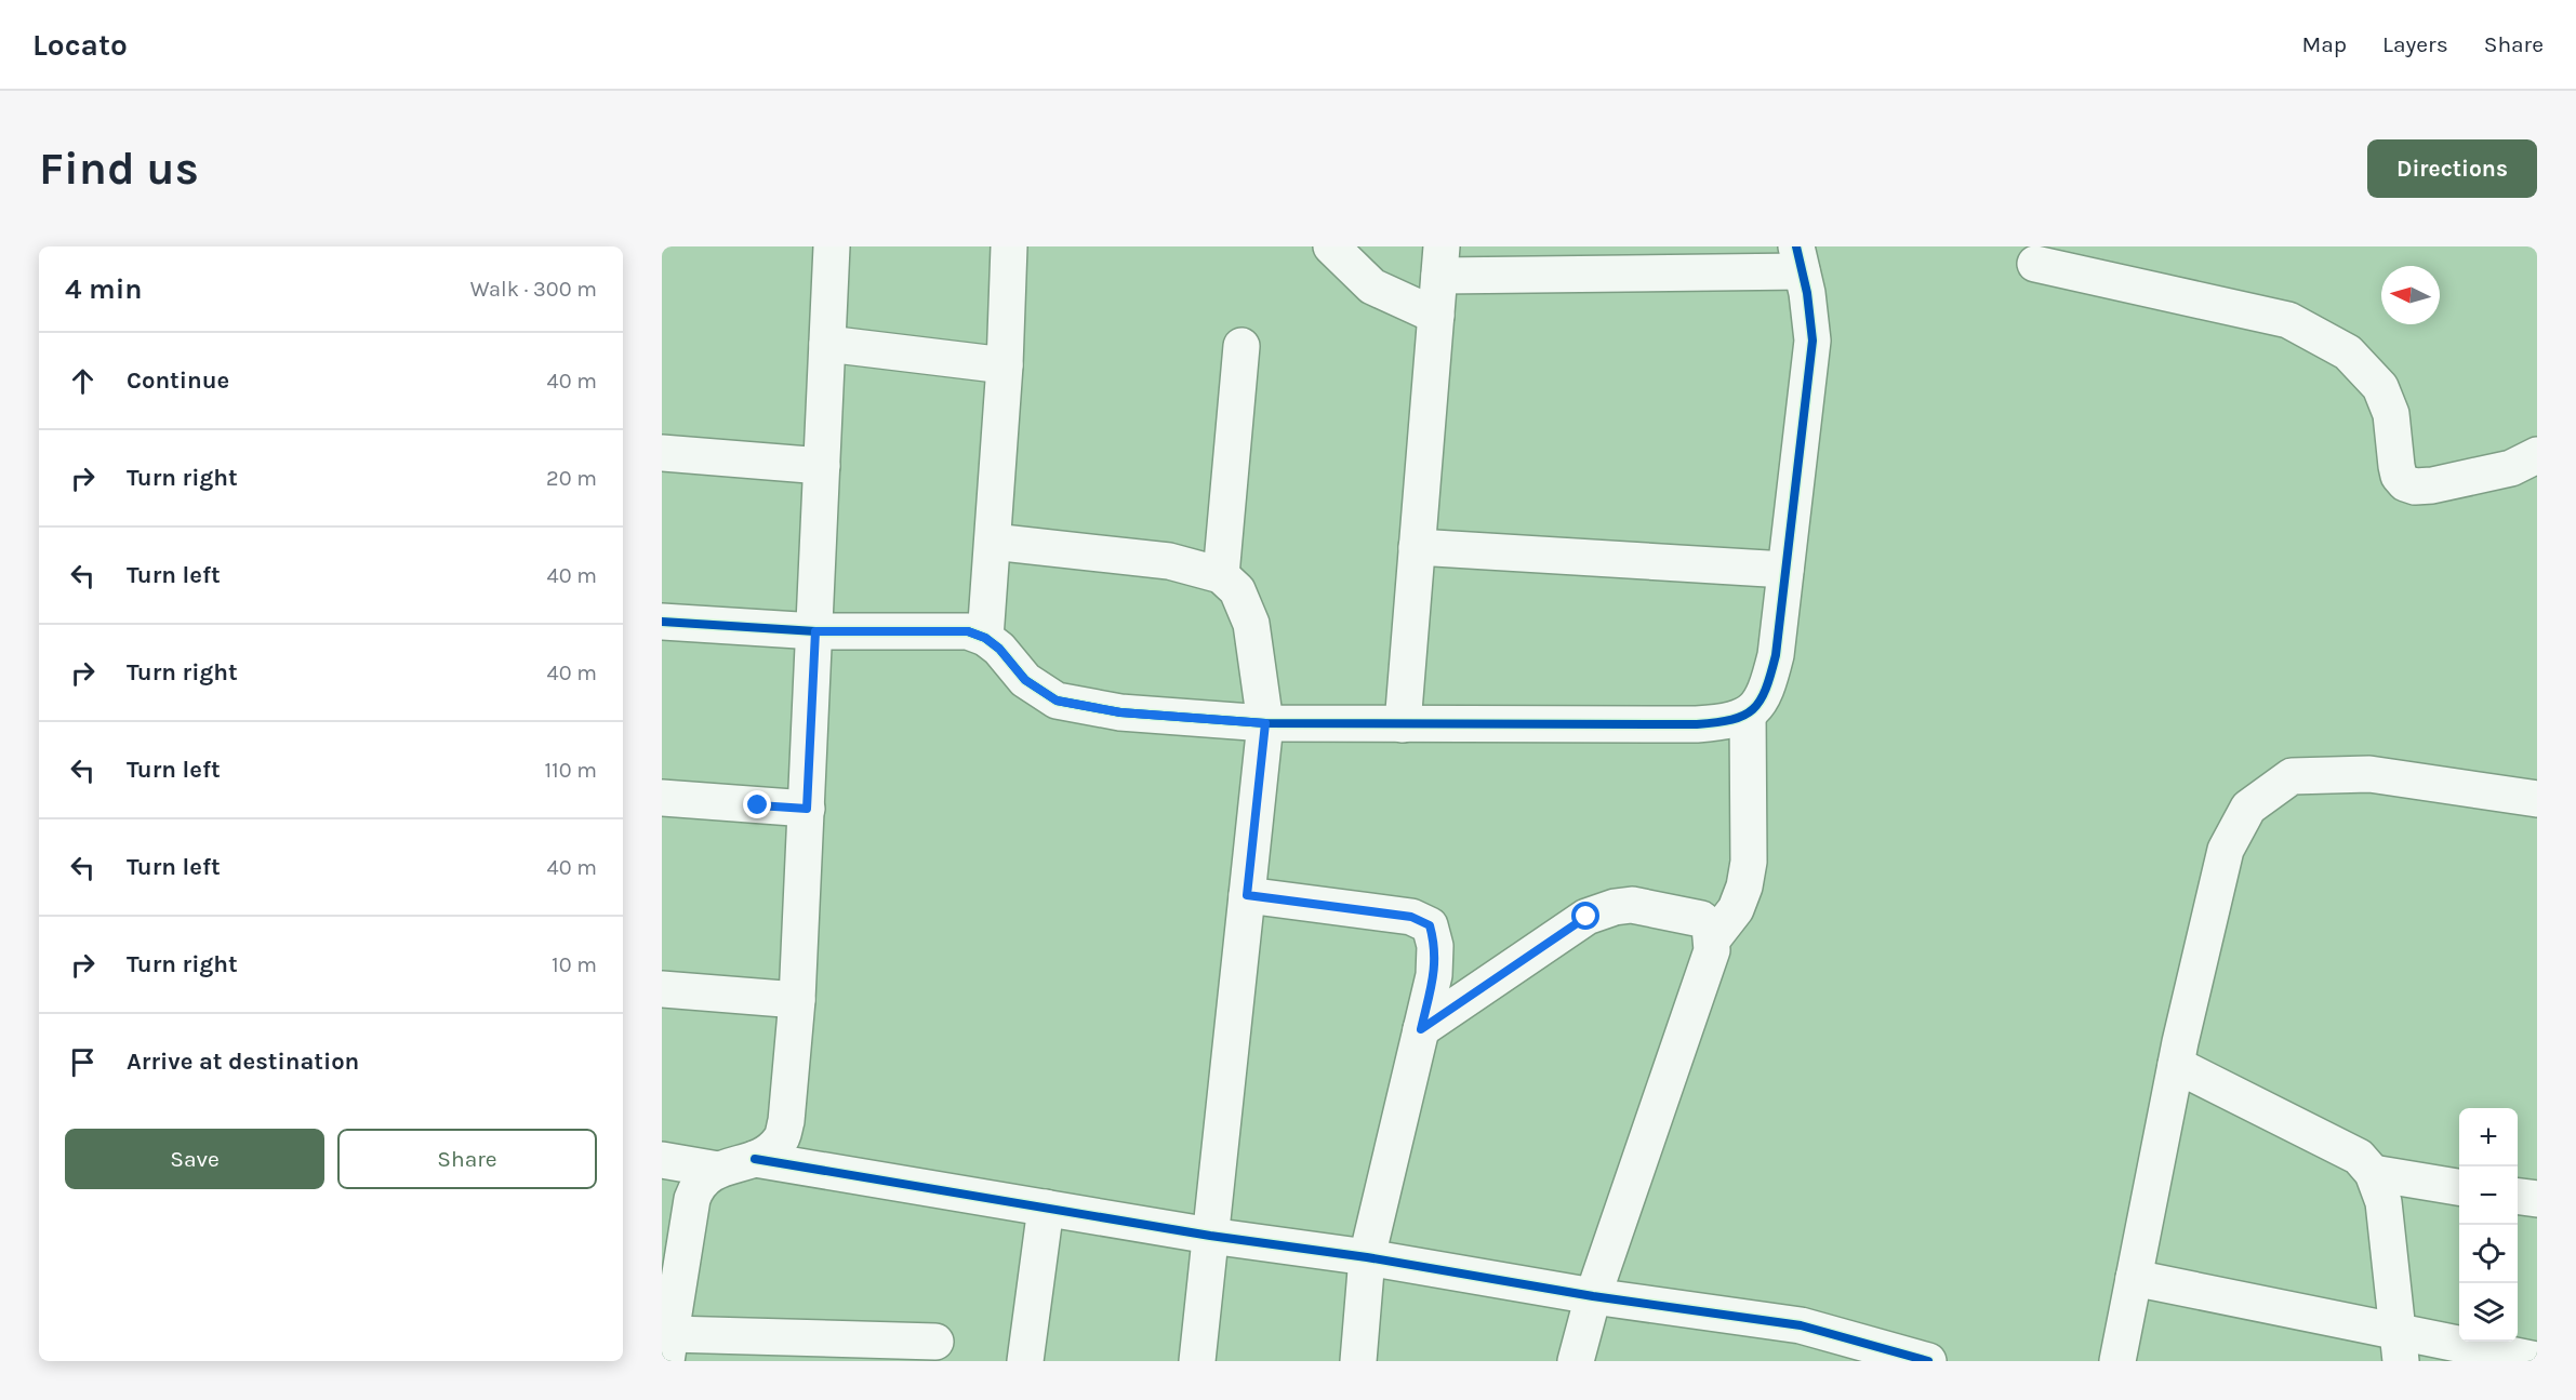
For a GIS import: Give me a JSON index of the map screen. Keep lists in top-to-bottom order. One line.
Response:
{"north":"left","page":{"header":"Locato","nav":["Map","Layers","Share"],"buttons":["Directions",["Save","Share"]],"title":"Find us","heading":["4 min","Walk · 300 m"],"list":[["Continue","40 m"],["Turn right","20 m"],["Turn left","40 m"],["Turn right","40 m"],["Turn left","110 m"],["Turn left","40 m"],["Turn right","10 m"],"Arrive at destination"],"map_buttons":["+","−"]}}
